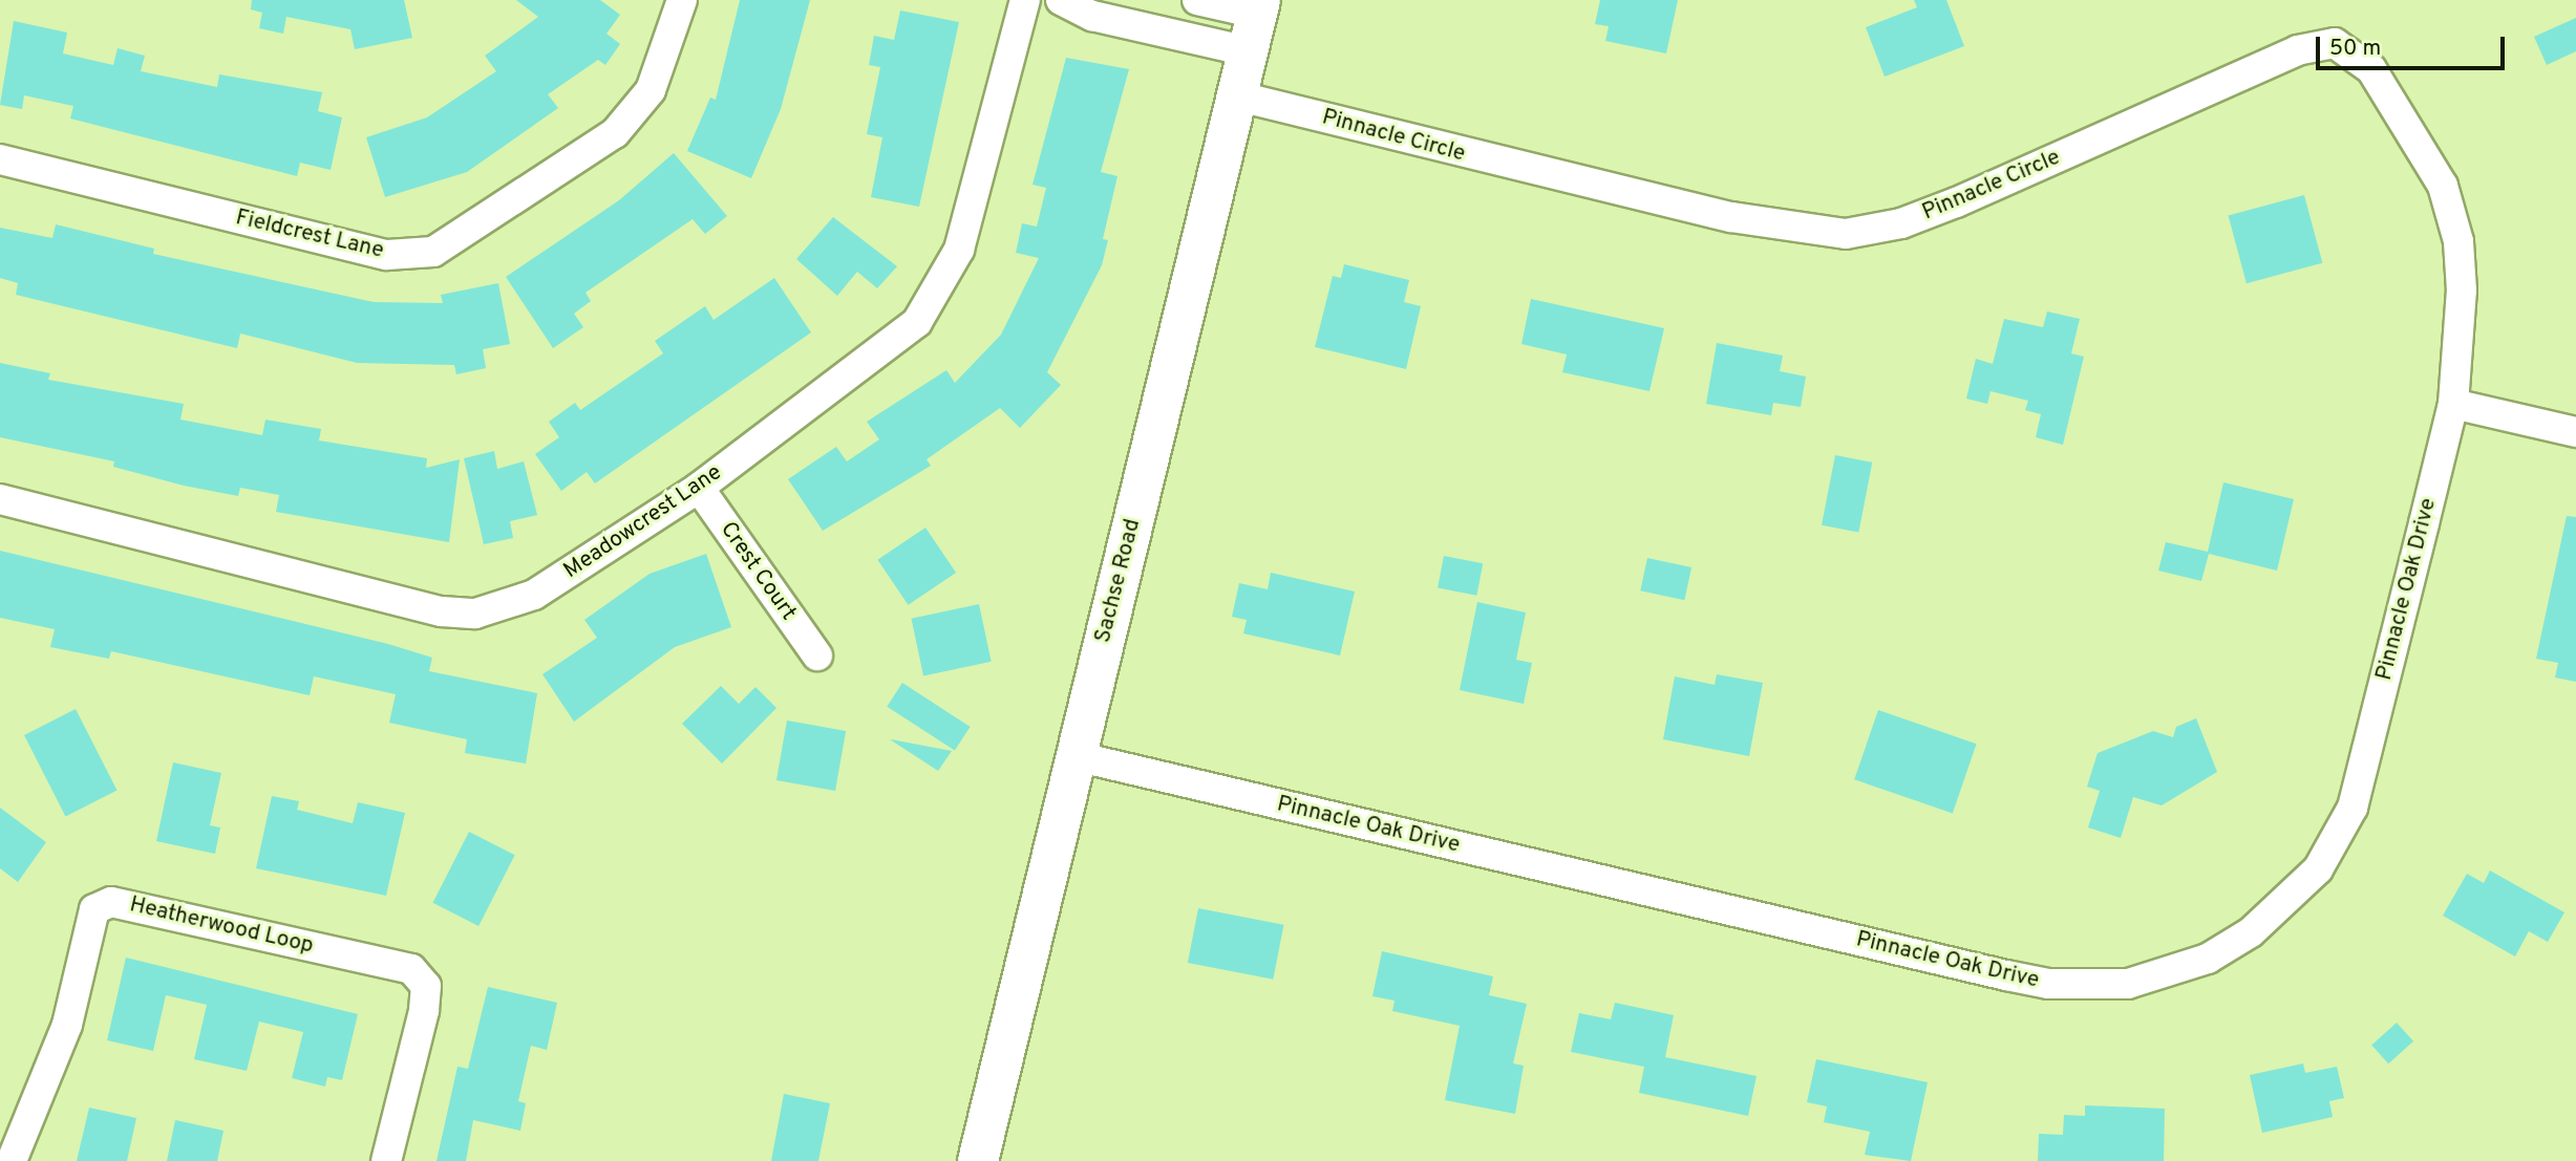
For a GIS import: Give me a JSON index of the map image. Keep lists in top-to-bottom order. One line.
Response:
{"streets":{"main road":["Sachse Road"],"street":["Pinnacle Circle","Fieldcrest Lane","Meadowcrest Lane","Crest Court","Pinnacle Oak Drive","Heatherwood Loop"]},"crossings":[["Pinnacle Circle","Sachse Road"],["Pinnacle Circle","Pinnacle Oak Drive"],["Meadowcrest Lane","Crest Court"],["Sachse Road","Pinnacle Oak Drive"]],"scale_bar":"50 m"}
